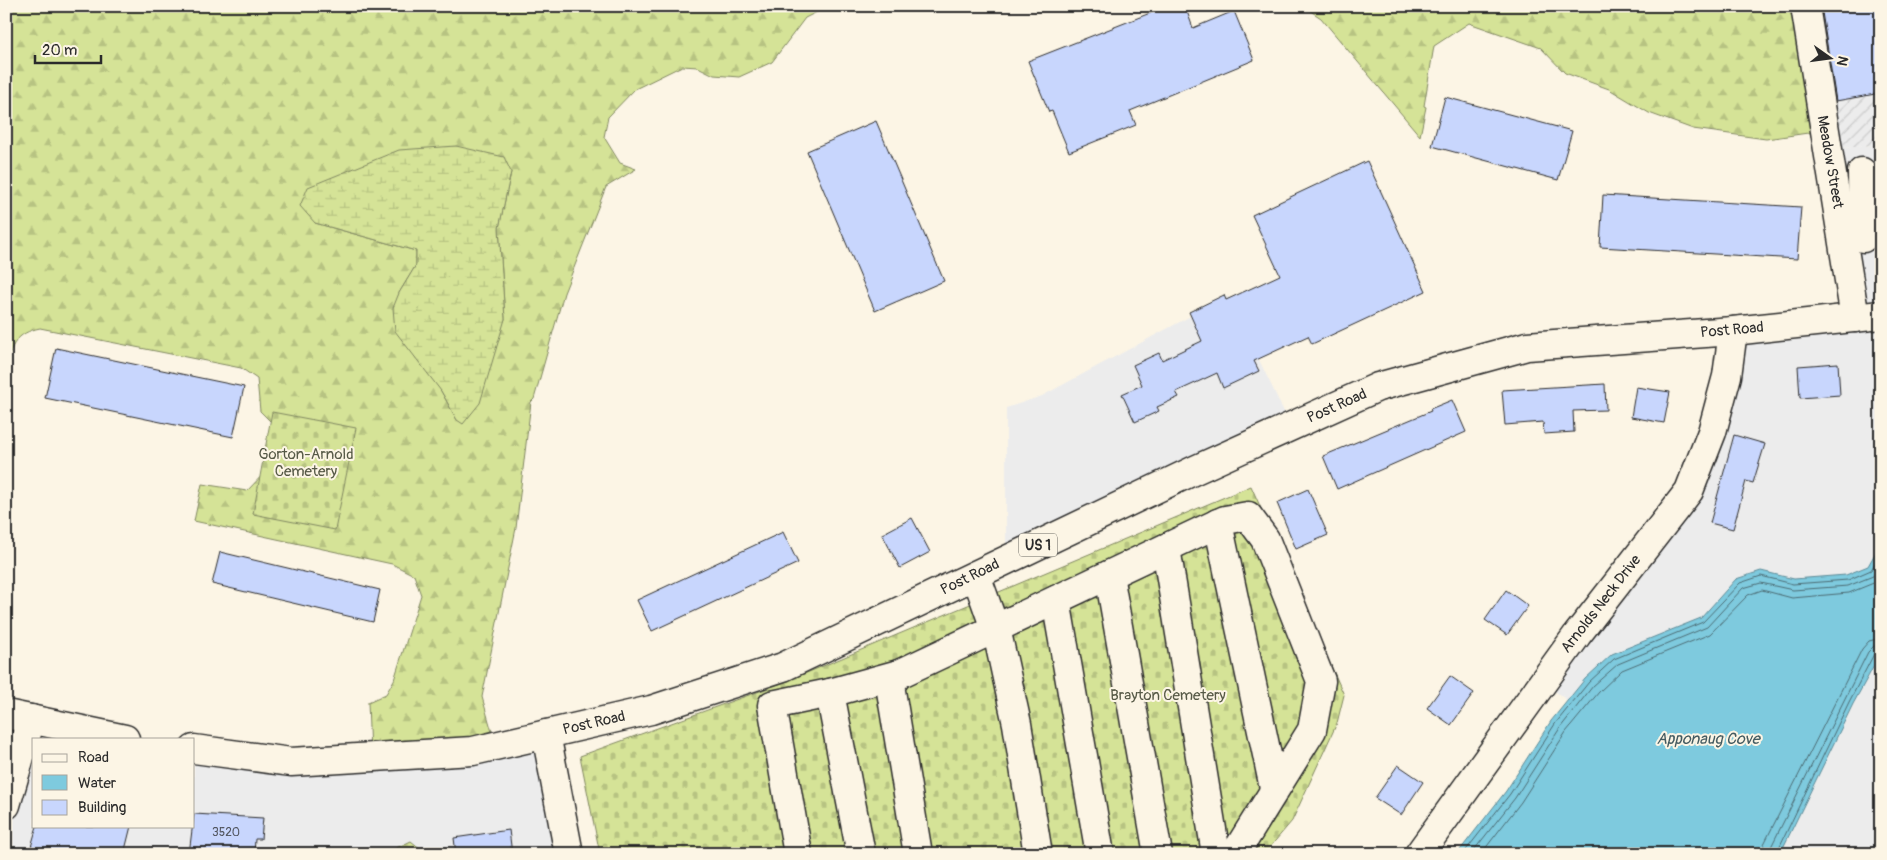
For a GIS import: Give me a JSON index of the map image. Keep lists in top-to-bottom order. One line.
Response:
{"streets":{"main road":["Meadow Street","Post Road","US 1","Arnolds Neck Drive"]},"crossings":[["Meadow Street","Post Road"],["Post Road","Arnolds Neck Drive"]],"water":["Apponaug Cove"],"parks":["Gorton-Arnold Cemetery","Brayton Cemetery"],"house_numbers":["3520"],"legend":["Road","Water","Building"],"scale_bar":"20 m","north":"right"}
